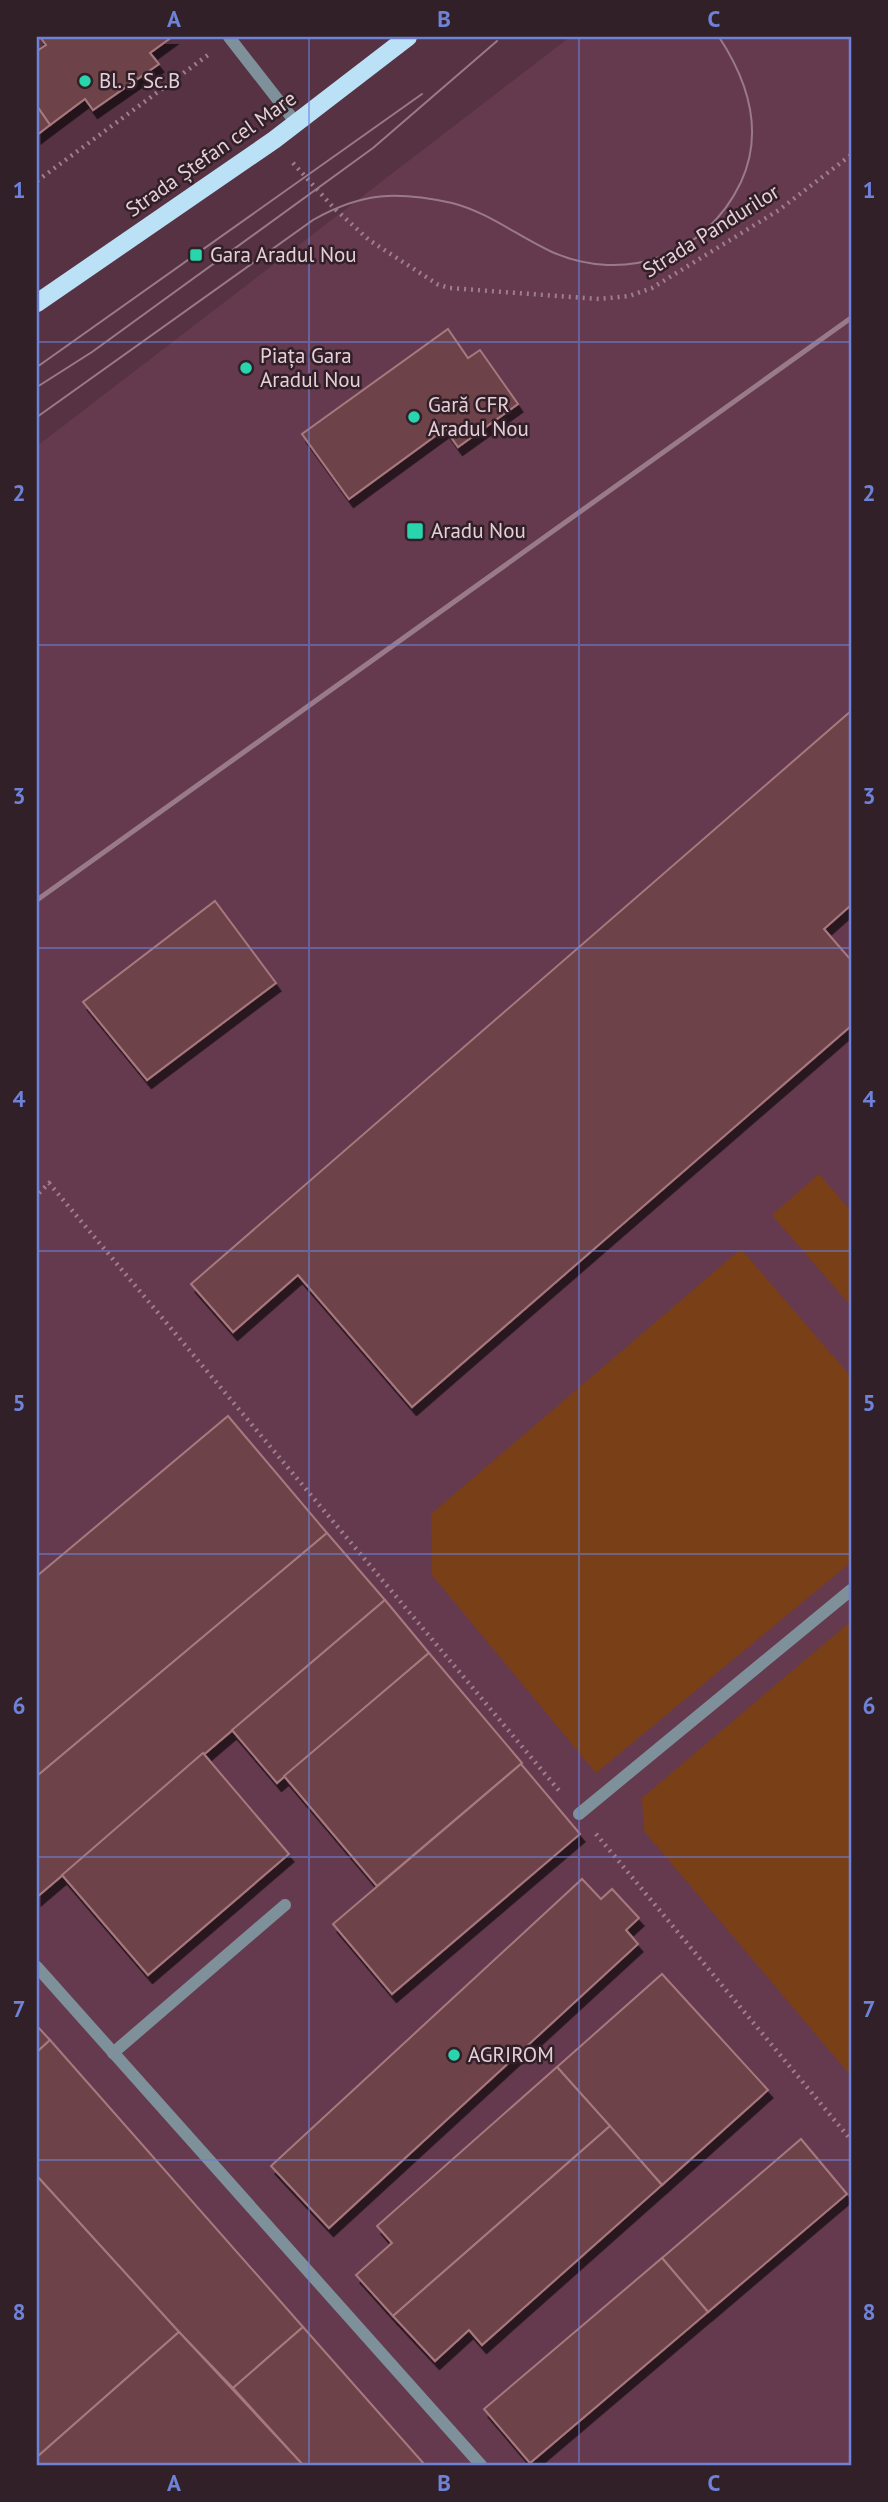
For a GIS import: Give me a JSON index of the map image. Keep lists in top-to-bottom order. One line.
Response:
{"streets":{"main road":["Strada Ștefan cel Mare"],"path":["Strada Pandurilor"]},"crossings":[["Strada Ștefan cel Mare","Strada Pandurilor"]],"places":{"other":["Bl. 5 Sc.B","Piața Gara Aradul Nou","Gară CFR Aradul Nou","AGRIROM"],"transit":["Gara Aradul Nou","Aradu Nou"]},"grid":{"columns":["A","B","C"],"rows":["1","2","3","4","5","6","7","8"]}}
